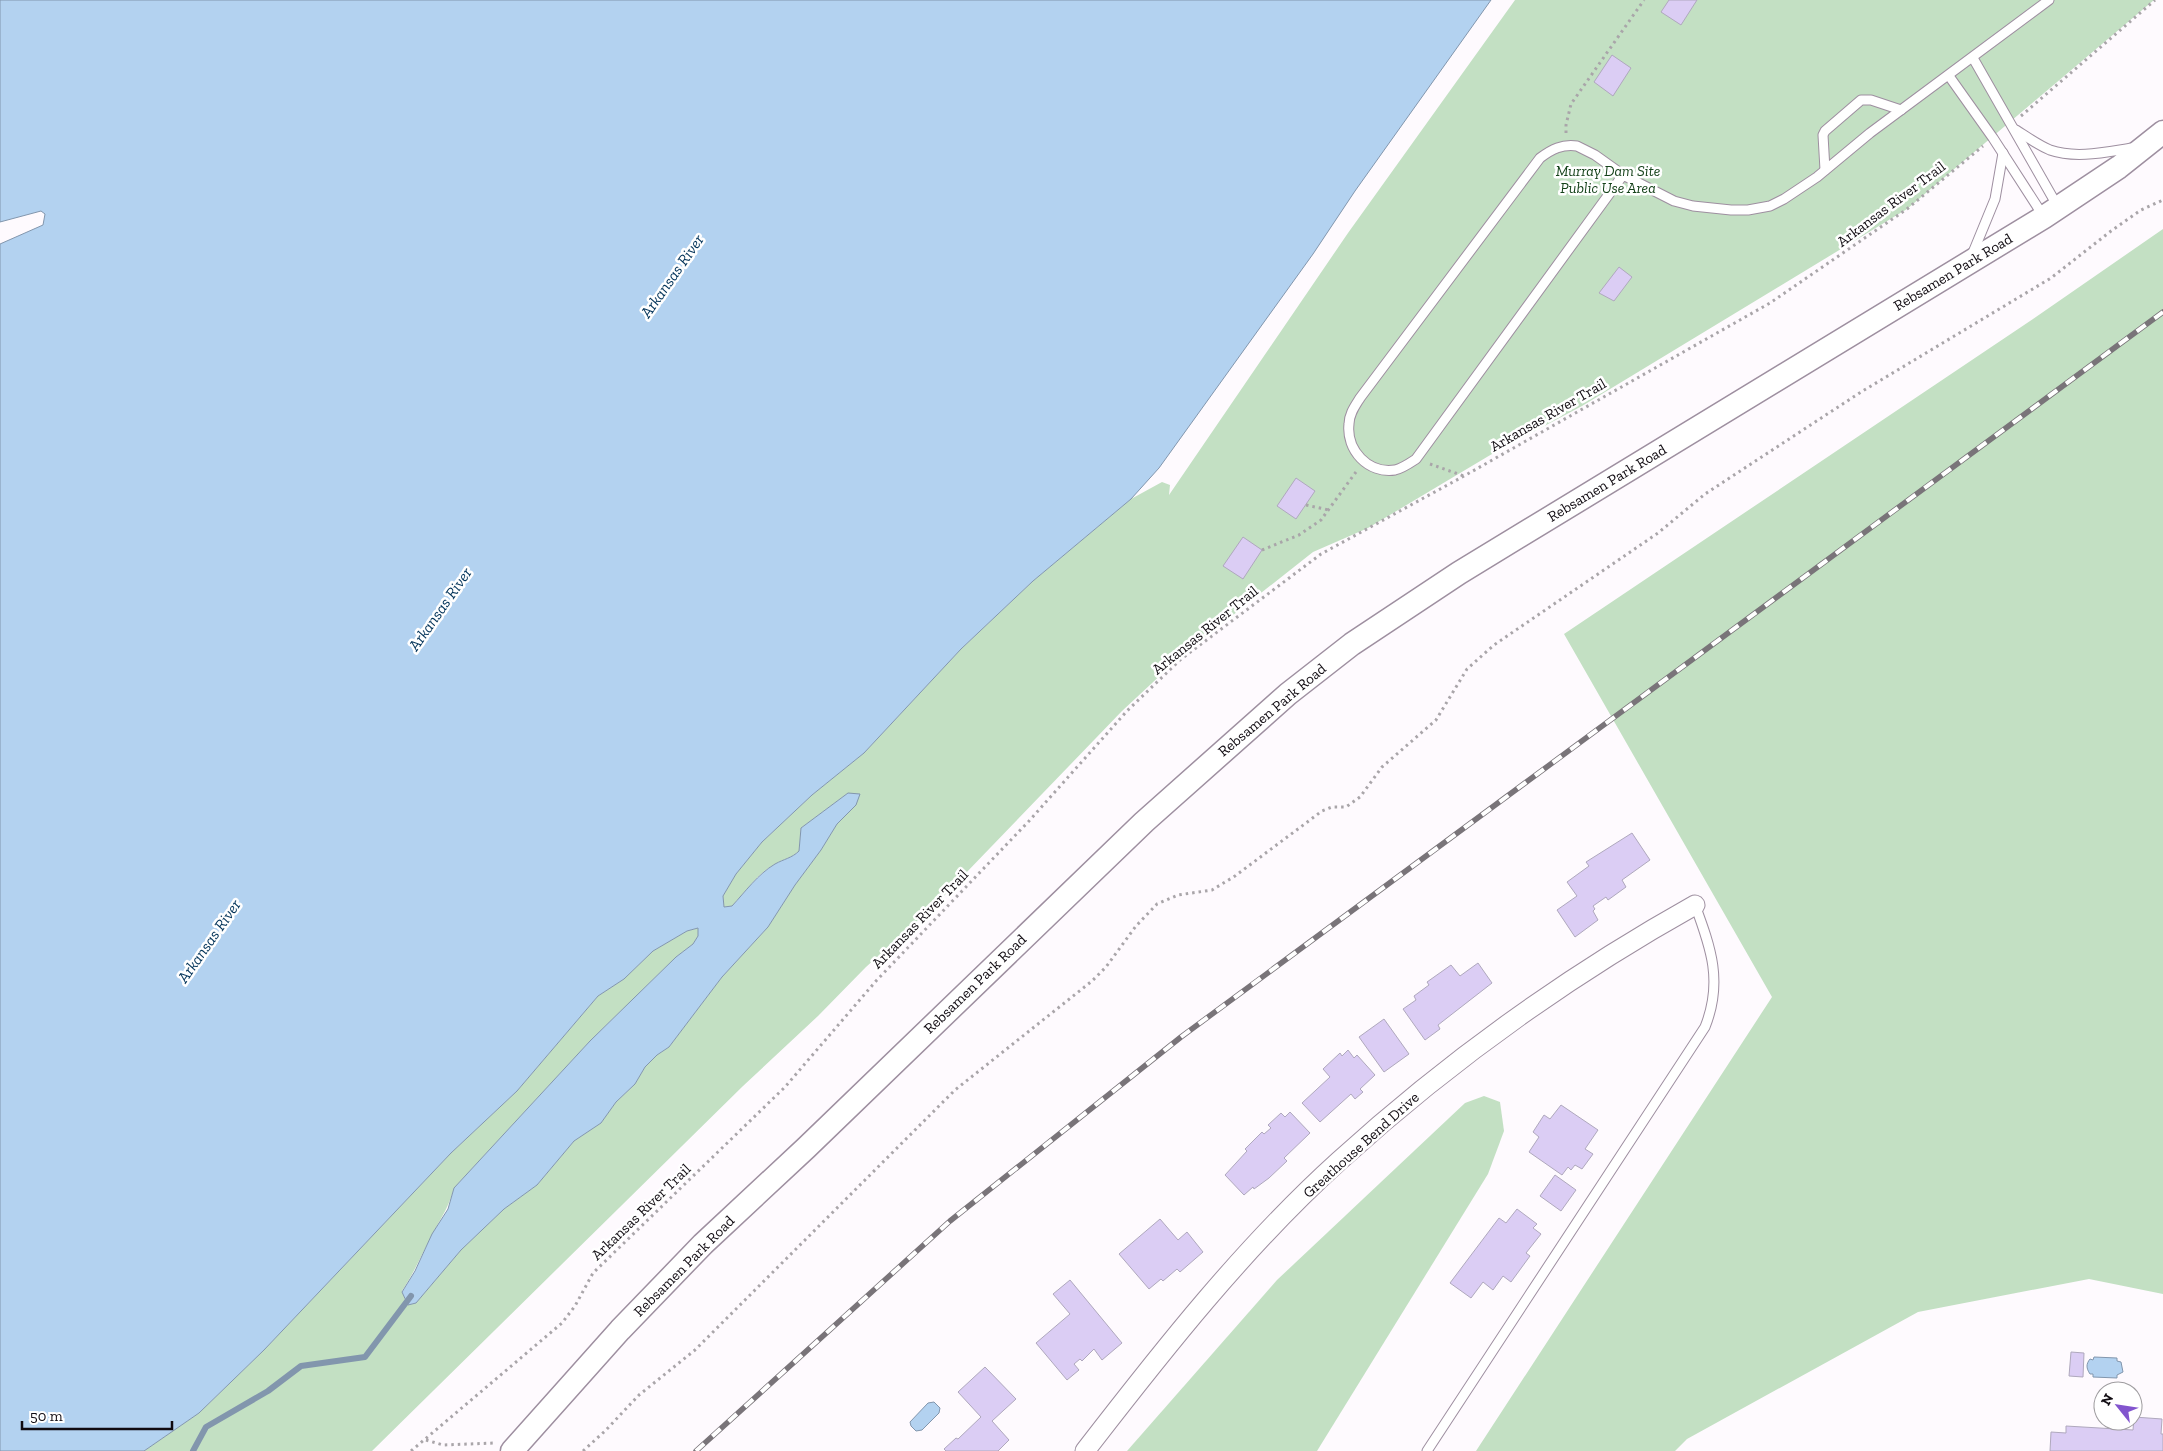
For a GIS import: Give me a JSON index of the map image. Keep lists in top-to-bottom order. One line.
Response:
{"streets":{"street":["Rebsamen Park Road","Greathouse Bend Drive"],"path":["Arkansas River Trail"]},"water":["Arkansas River"],"parks":["Murray Dam Site Public Use Area"],"scale_bar":"50 m","north":"top left"}
